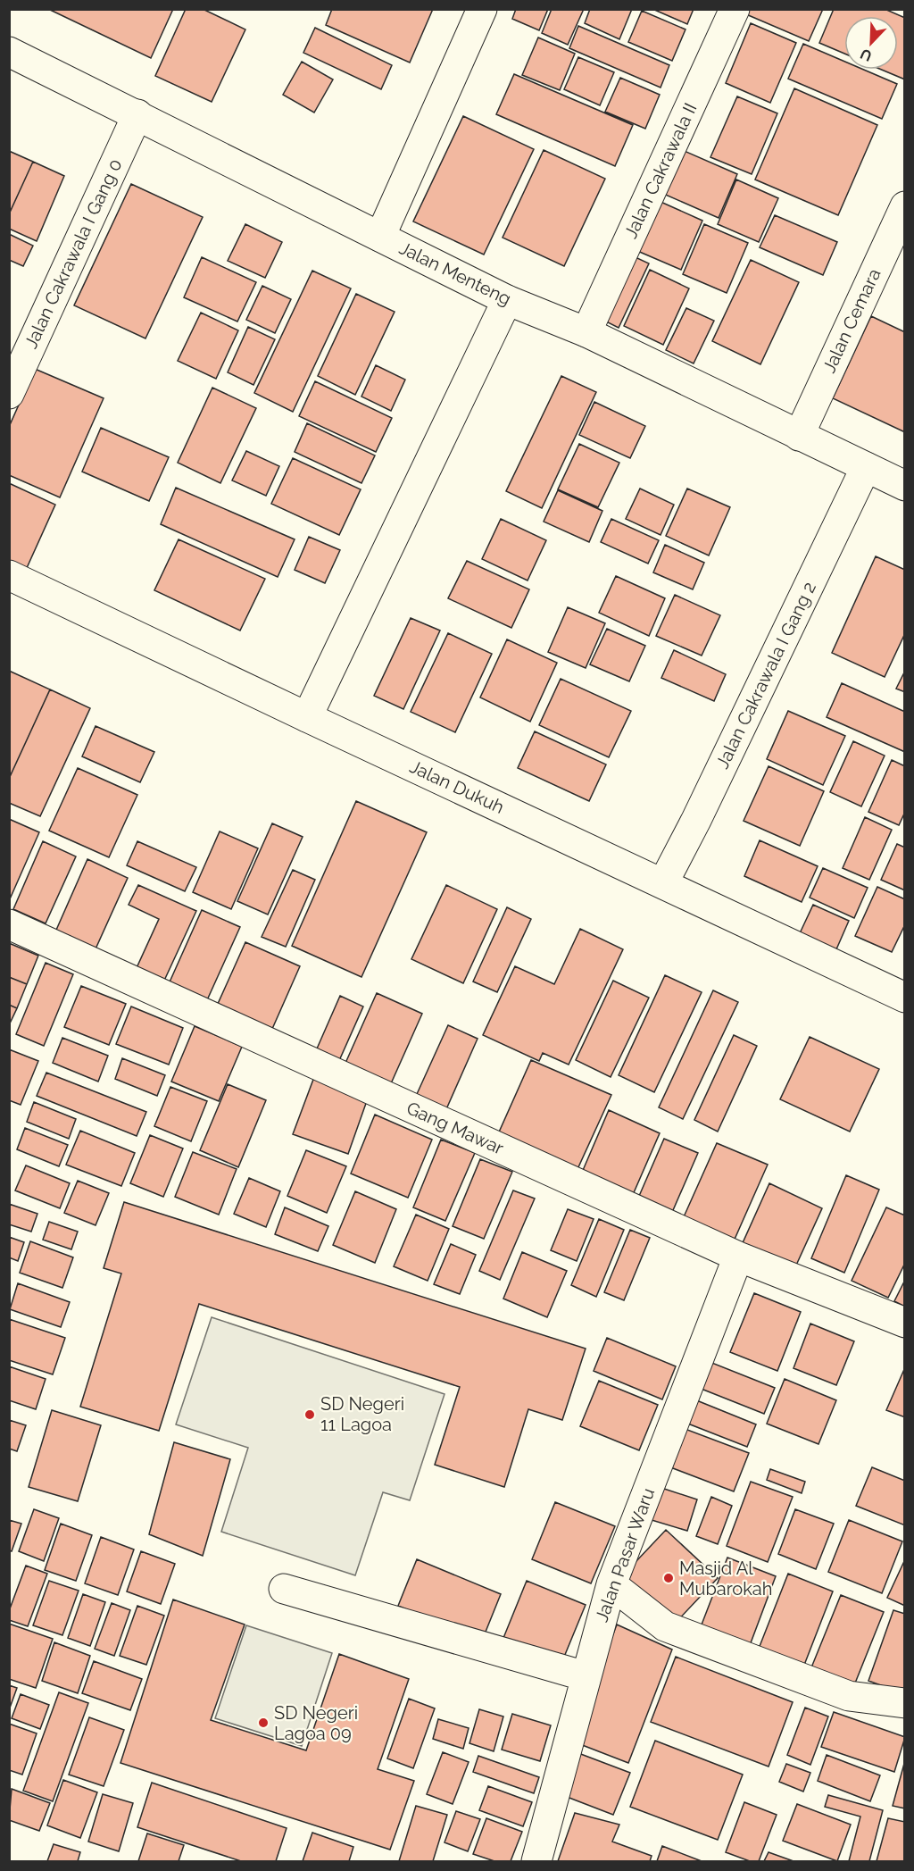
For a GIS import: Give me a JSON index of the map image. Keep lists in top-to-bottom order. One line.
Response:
{"streets":{"street":["Jalan Cakrawala II","Jalan Cakrawala I Gang 0","Jalan Menteng","Jalan Cemara","Jalan Cakrawala I Gang 2","Jalan Dukuh","Gang Mawar","Jalan Pasar Waru"]},"crossings":[["Jalan Cakrawala II","Jalan Menteng"],["Jalan Cakrawala I Gang 0","Jalan Menteng"],["Jalan Menteng","Jalan Cemara"],["Jalan Menteng","Jalan Cakrawala I Gang 2"],["Jalan Cakrawala I Gang 2","Jalan Dukuh"],["Gang Mawar","Jalan Pasar Waru"]],"places":["SD Negeri 11 Lagoa","Masjid Al Mubarokah","SD Negeri Lagoa 09"],"north":"bottom left"}
